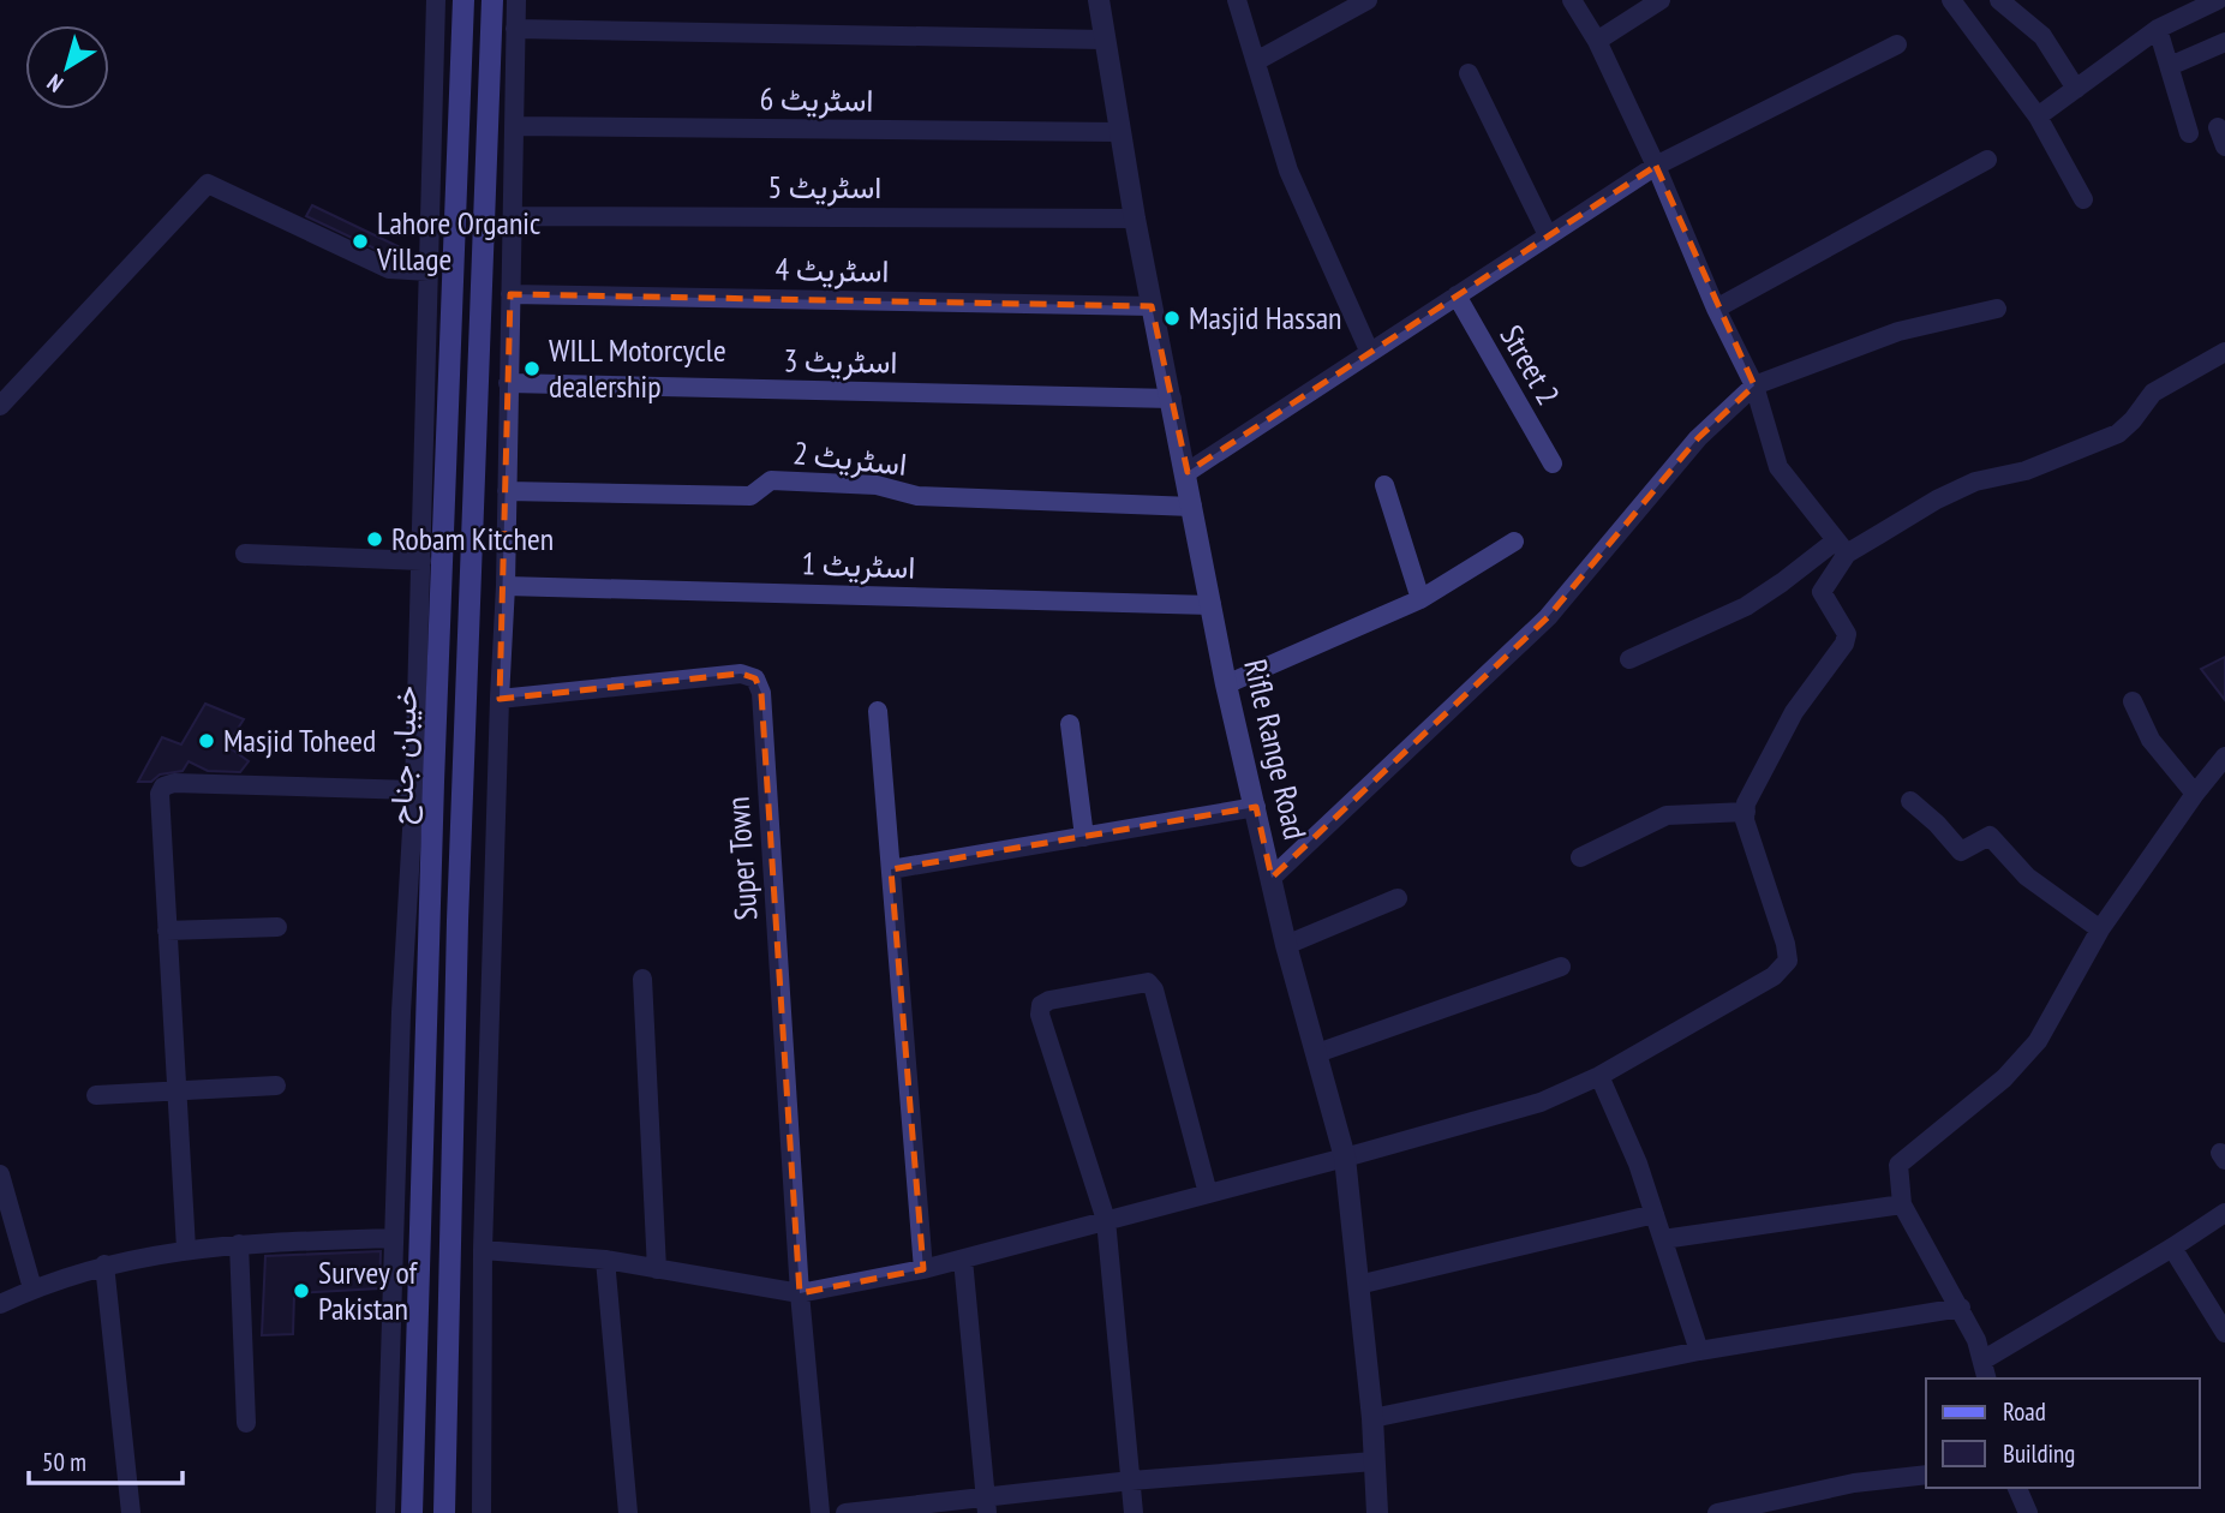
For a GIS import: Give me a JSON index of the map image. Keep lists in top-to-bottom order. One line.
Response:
{"streets":{"main road":["خیبان جناح"],"street":["اسٹریٹ 6","اسٹریٹ 5","اسٹریٹ 4","اسٹریٹ 3","Street 2","اسٹریٹ 2","اسٹریٹ 1","Rifle Range Road","Super Town"]},"crossings":[["اسٹریٹ 6","Rifle Range Road"],["اسٹریٹ 5","Rifle Range Road"],["اسٹریٹ 4","Rifle Range Road"],["اسٹریٹ 3","Rifle Range Road"],["اسٹریٹ 2","Rifle Range Road"],["اسٹریٹ 1","Rifle Range Road"]],"places":["Lahore Organic Village","Masjid Hassan","WILL Motorcycle dealership","Robam Kitchen","Masjid Toheed","Survey of Pakistan"],"legend":["Road","Building"],"scale_bar":"50 m","north":"bottom left"}
